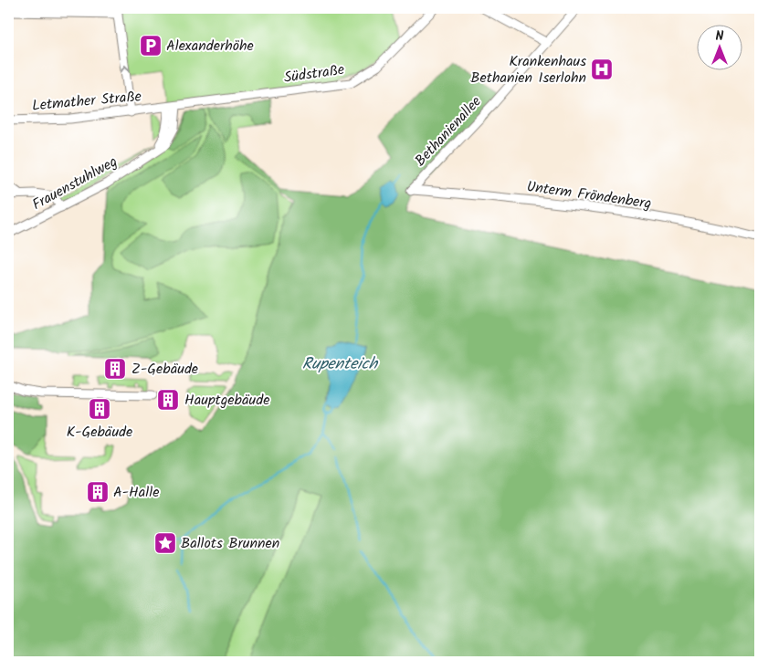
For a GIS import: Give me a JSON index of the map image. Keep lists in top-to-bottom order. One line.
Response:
{"streets":{"street":["Südstraße","Letmather Straße","Bethanienallee","Frauenstuhlweg","Unterm Fröndenberg"]},"crossings":[["Südstraße","Letmather Straße"],["Südstraße","Frauenstuhlweg"],["Letmather Straße","Frauenstuhlweg"],["Bethanienallee","Unterm Fröndenberg"]],"water":["Rupenteich"],"places":{"parking":["Alexanderhöhe"],"hospital":["Krankenhaus Bethanien Iserlohn"],"building":["Z-Gebäude","Hauptgebäude","K-Gebäude","A-Halle"],"place":["Ballots Brunnen"]},"north":"top"}
